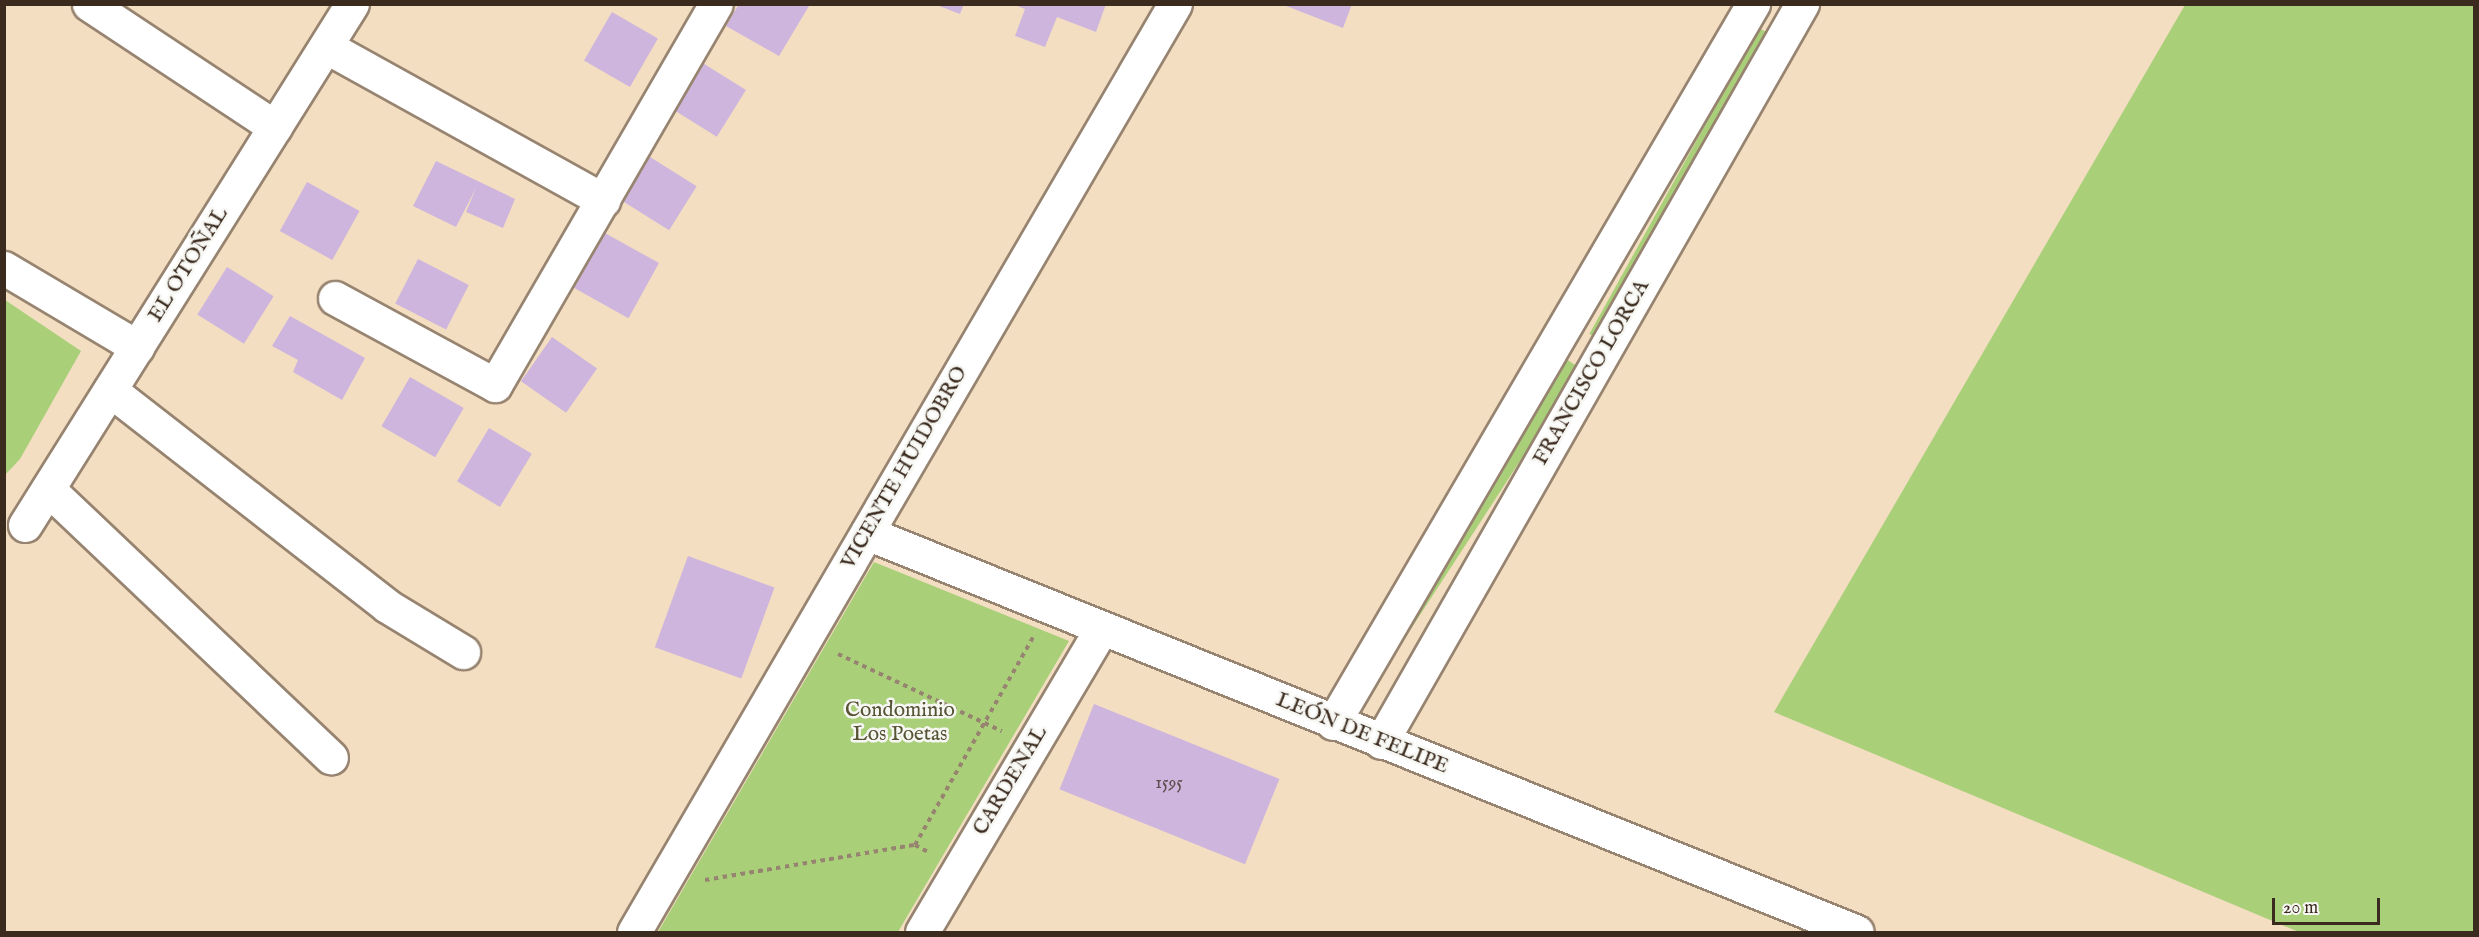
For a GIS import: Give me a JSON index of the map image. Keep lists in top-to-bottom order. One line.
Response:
{"streets":{"street":["EL OTOÑAL","FRANCISCO LORCA","VICENTE HUIDOBRO","LEÓN DE FELIPE","CARDENAL"]},"crossings":[["FRANCISCO LORCA","LEÓN DE FELIPE"],["VICENTE HUIDOBRO","LEÓN DE FELIPE"],["LEÓN DE FELIPE","CARDENAL"]],"parks":["Condominio Los Poetas"],"house_numbers":["1595"],"scale_bar":"20 m"}
